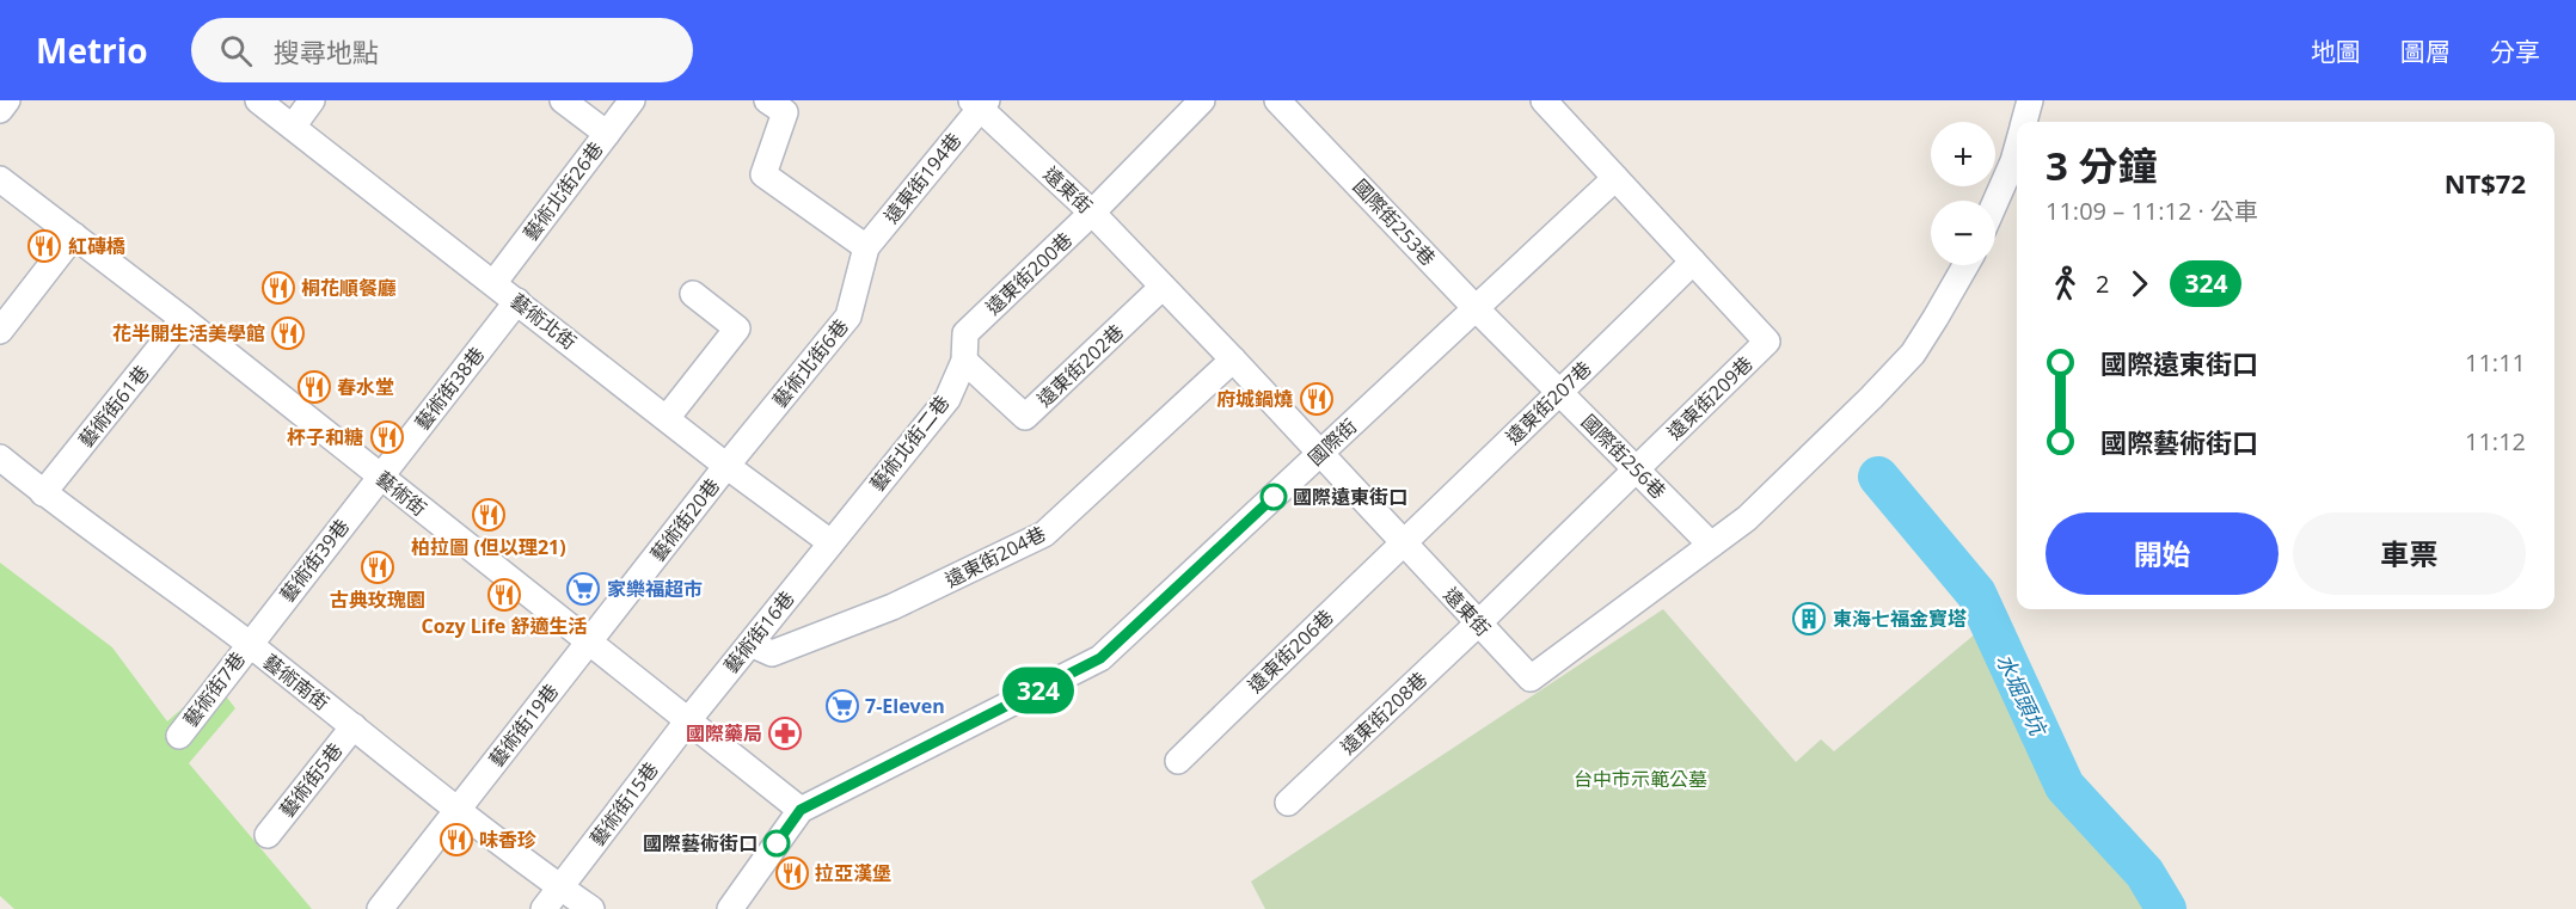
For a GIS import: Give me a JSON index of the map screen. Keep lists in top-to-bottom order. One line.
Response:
{"streets":{"street":["遠東街194巷","遠東街","藝術北街26巷","國際街253巷","遠東街200巷","藝術北街","藝術北街6巷","遠東街202巷","藝術街38巷","遠東街209巷","遠東街207巷","藝術街61巷","國際街","藝術北街二巷","國際街256巷","藝術街","藝術街20巷","遠東街204巷","藝術街39巷","藝術街16巷","遠東街206巷","藝術南街","藝術街7巷","遠東街208巷","藝術街19巷","藝術街5巷","藝術街15巷"]},"crossings":[["遠東街194巷","遠東街"],["遠東街194巷","藝術北街6巷"],["遠東街","遠東街200巷"],["遠東街","遠東街202巷"],["遠東街","遠東街209巷"],["遠東街","遠東街207巷"],["遠東街","國際街"],["遠東街","國際街256巷"],["遠東街","遠東街204巷"],["遠東街","遠東街206巷"],["遠東街","遠東街208巷"],["藝術北街26巷","藝術北街"],["國際街253巷","國際街"],["國際街253巷","國際街256巷"],["遠東街200巷","藝術北街二巷"],["藝術北街","藝術北街6巷"],["藝術北街","藝術街38巷"],["藝術北街","藝術北街二巷"],["藝術北街","藝術街20巷"],["藝術北街","藝術街16巷"],["藝術北街6巷","藝術街20巷"],["遠東街202巷","藝術北街二巷"],["藝術街38巷","藝術街"],["藝術街38巷","藝術街39巷"],["遠東街209巷","遠東街207巷"],["遠東街209巷","國際街"],["遠東街209巷","國際街256巷"],["遠東街209巷","遠東街208巷"],["遠東街207巷","國際街256巷"],["遠東街207巷","遠東街206巷"],["藝術街61巷","藝術街"],["藝術街61巷","藝術南街"],["國際街","國際街256巷"],["國際街","藝術街"],["藝術北街二巷","藝術街16巷"],["藝術街","藝術街20巷"],["藝術街","藝術街39巷"],["藝術街","藝術街16巷"],["藝術街","藝術街19巷"],["藝術街","藝術街15巷"],["藝術街20巷","藝術街19巷"],["遠東街204巷","藝術街16巷"],["藝術街39巷","藝術南街"],["藝術街39巷","藝術街7巷"],["藝術街16巷","藝術街15巷"],["藝術南街","藝術街7巷"],["藝術南街","藝術街19巷"],["藝術南街","藝術街5巷"],["藝術南街","藝術街15巷"]],"water":["水堀頭坑"],"parks":["台中市示範公墓"],"places":{"restaurant":["紅磚橋","桐花順餐廳","花半開生活美學館","春水堂","府城鍋燒","杯子和糖","柏拉圖 (但以理21)","古典玫瑰園","Cozy Life 舒適生活","味香珍","拉亞漢堡"],"other":["國際遠東街口","國際藝術街口"],"supermarket":["家樂福超市","7-Eleven"],"building":["東海七福金寶塔"],"pharmacy":["國際藥局"]},"lines":["bus line 324"],"page":{"header":"Metrio","search":"搜尋地點","nav":["地圖","圖層","分享"],"on_map":"324","map_buttons":["+","−"],"heading":["3 分鐘","11:09 – 11:12 · 公車","NT$72"],"legs":["2","324"],"list":[{"name":"國際遠東街口","value":"11:11"},{"name":"國際藝術街口","value":"11:12"}],"buttons":["開始","車票"]}}
